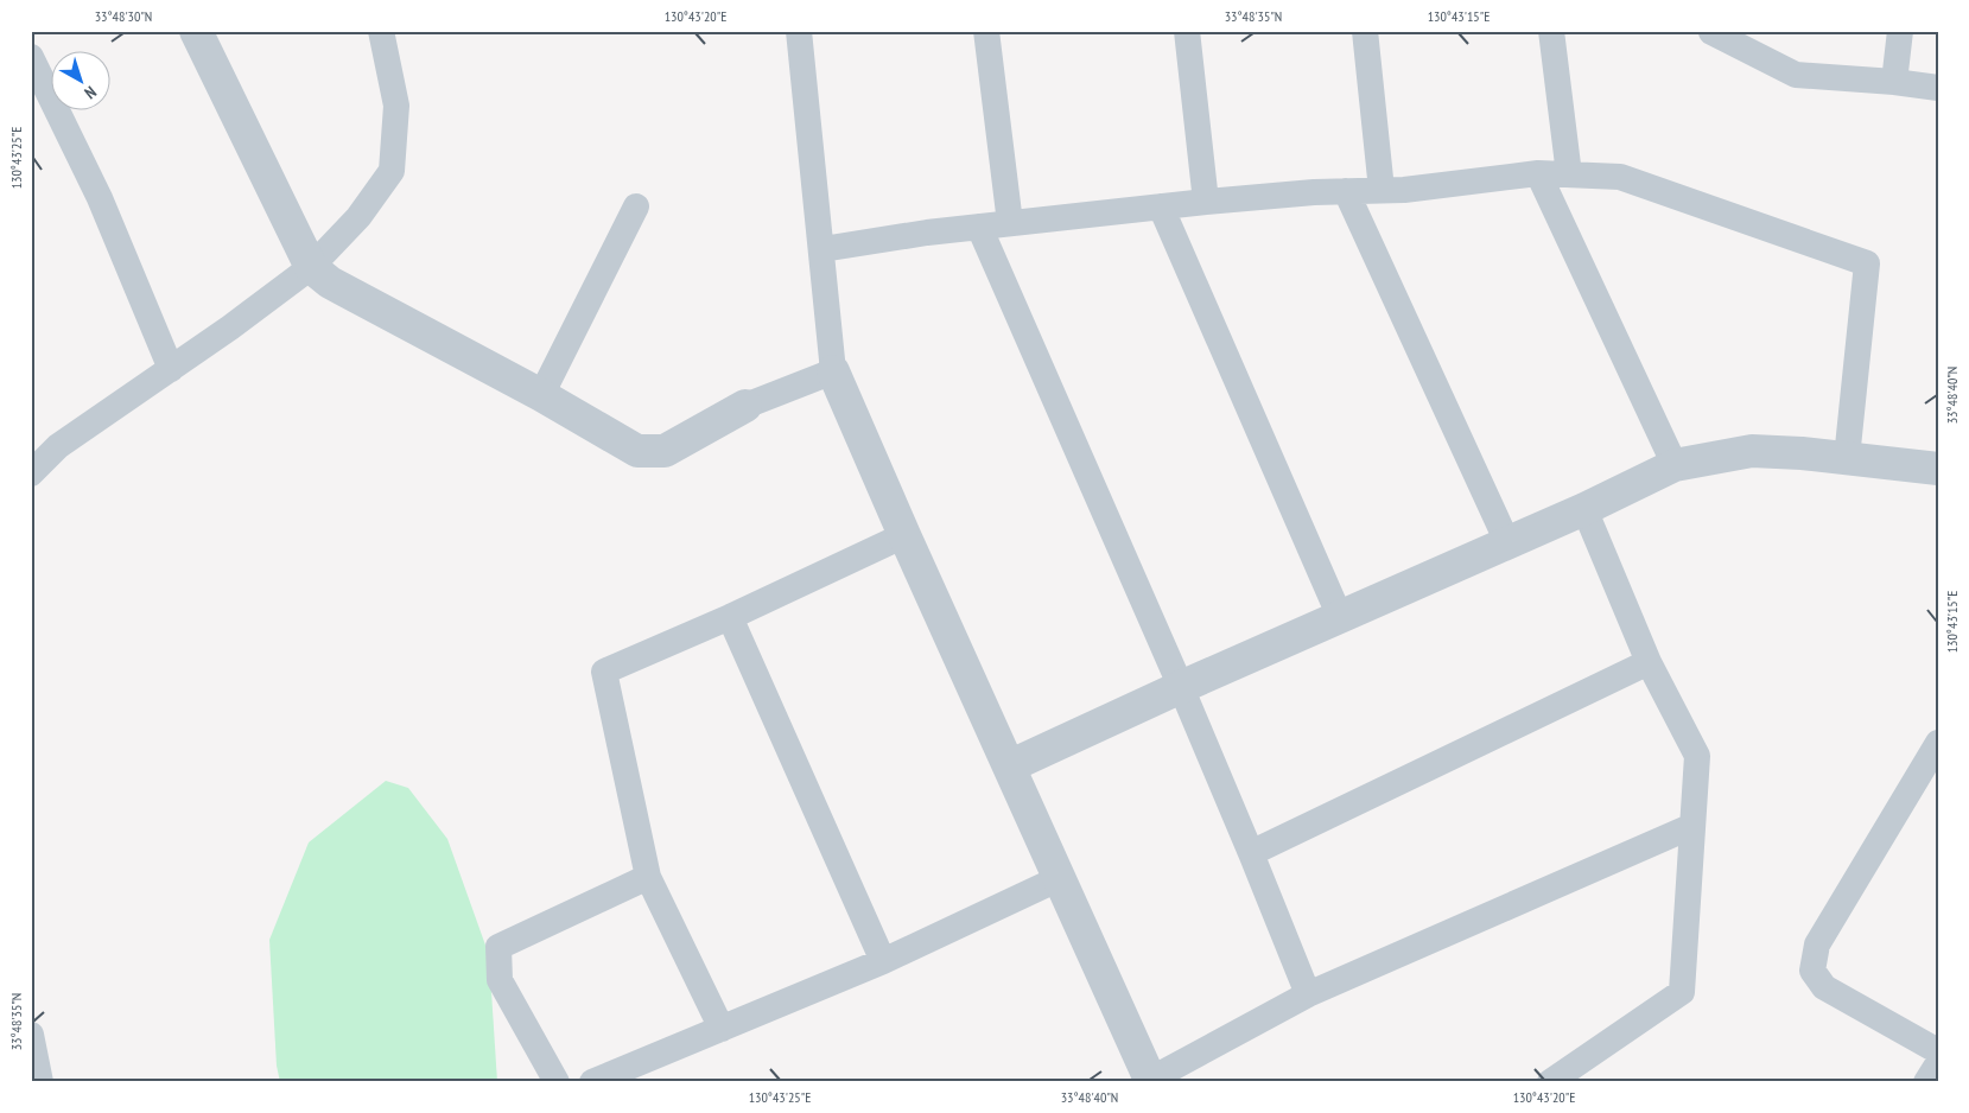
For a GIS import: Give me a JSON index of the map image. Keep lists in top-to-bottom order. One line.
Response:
{"north":"bottom right","coordinates":["33°48'30\"N","130°43'20\"E","33°48'35\"N","130°43'15\"E","130°43'25\"E","33°48'40\"N"]}
